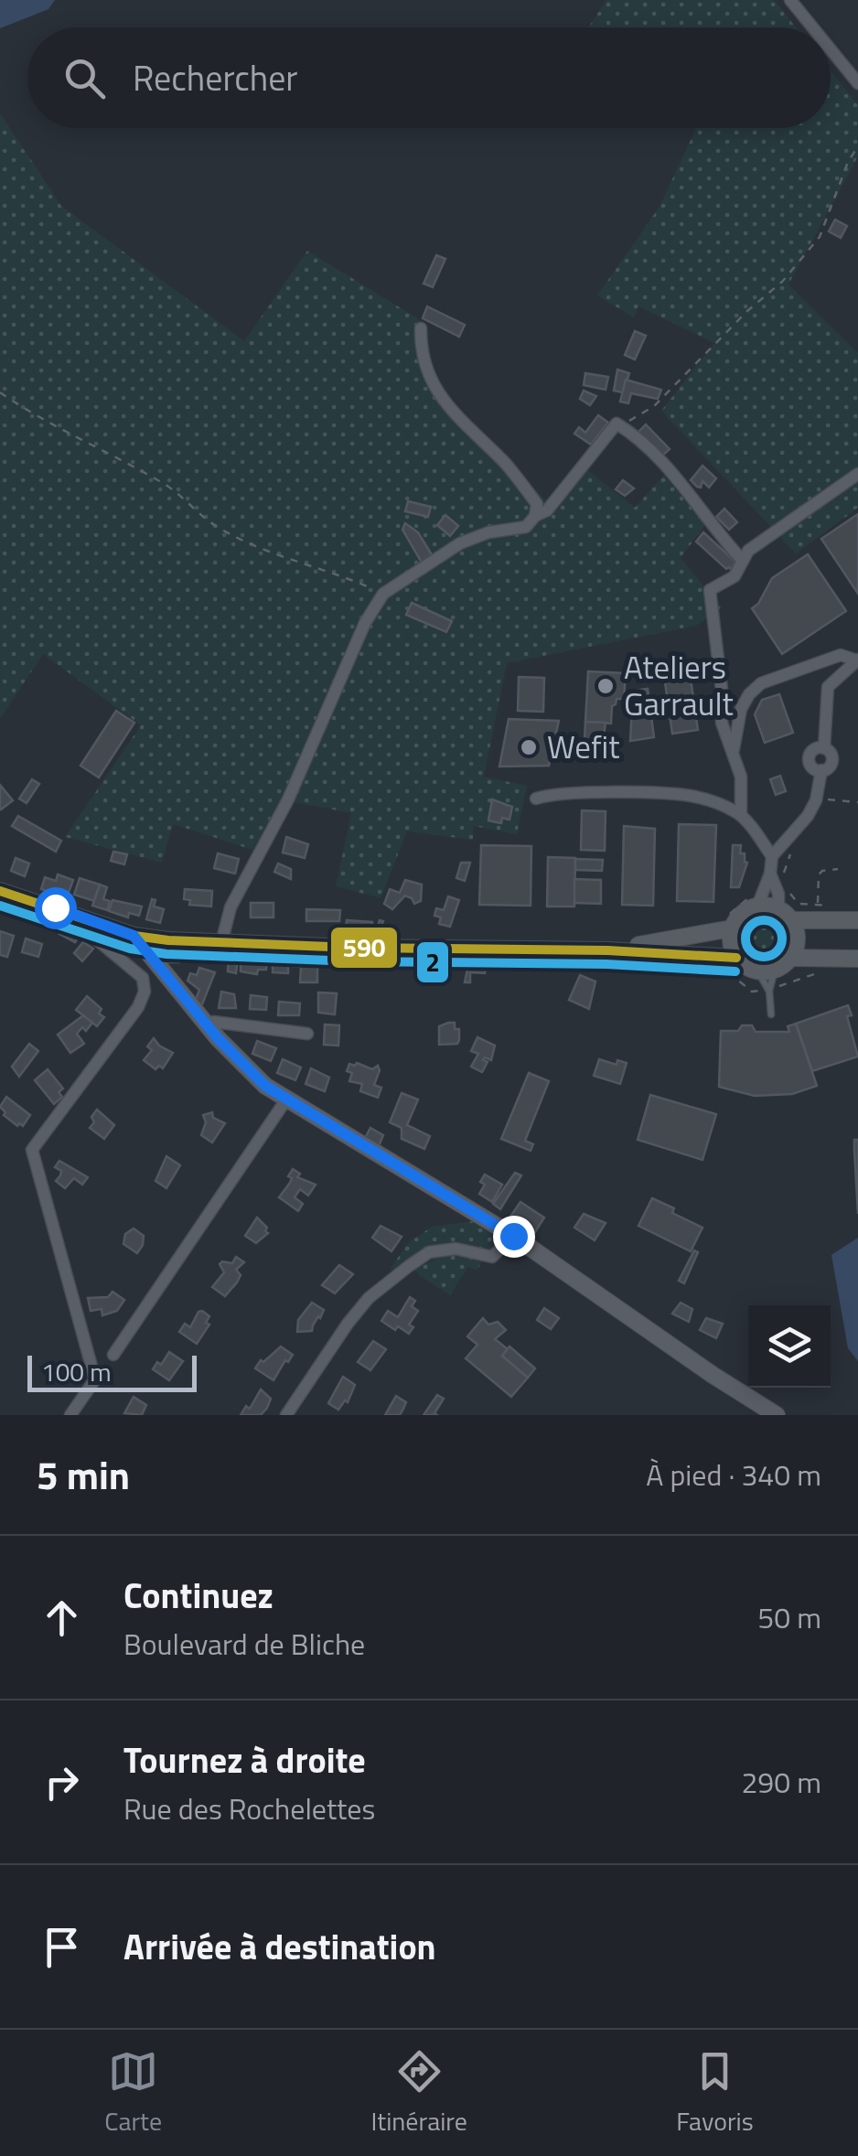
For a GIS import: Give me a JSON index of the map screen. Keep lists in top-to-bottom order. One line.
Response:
{"places":["Ateliers Garrault","Wefit"],"lines":["transit line 590","transit line 2"],"scale_bar":"100 m","page":{"search":"Rechercher","scale":"100 m","heading":["5 min","À pied · 340 m"],"list":[["Continuez","Boulevard de Bliche","50 m"],["Tournez à droite","Rue des Rochelettes","290 m"],"Arrivée à destination"],"nav":["Carte","Itinéraire","Favoris"]}}
